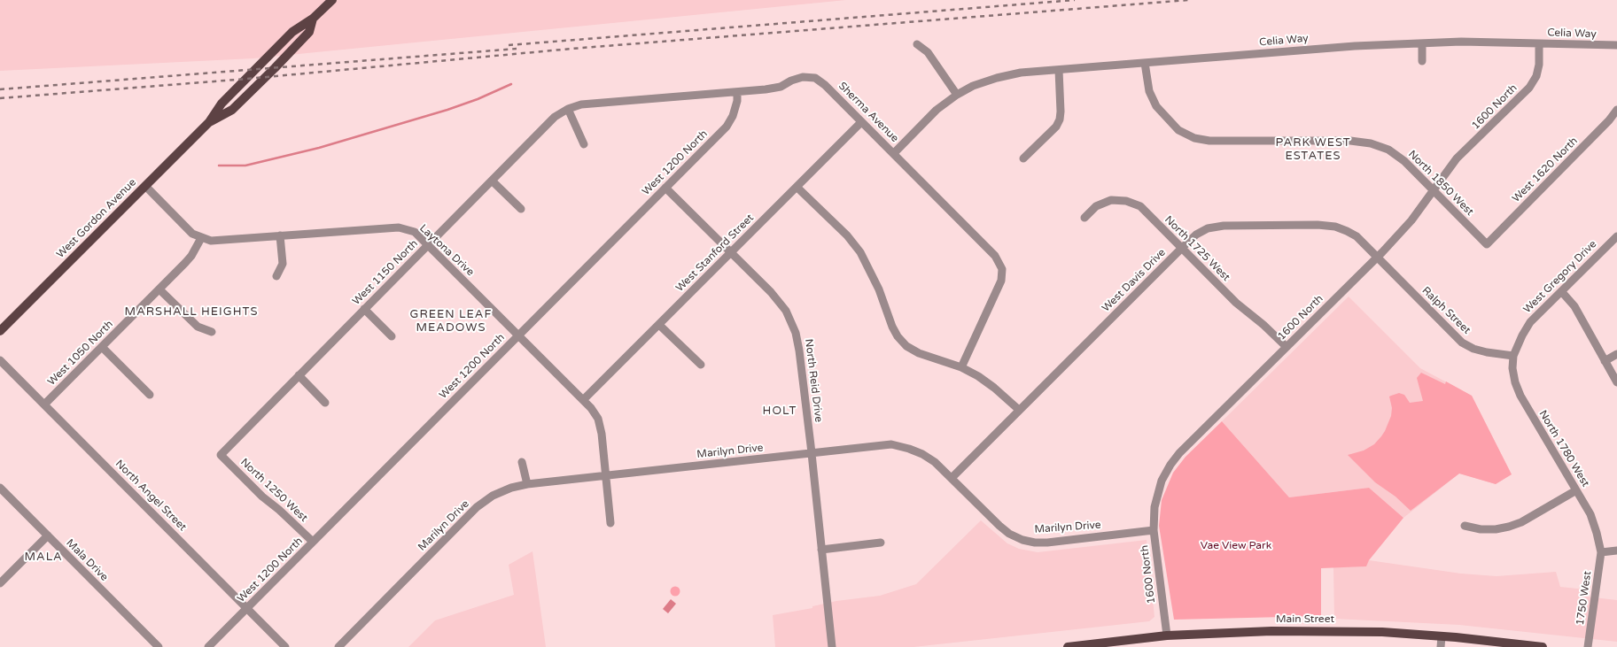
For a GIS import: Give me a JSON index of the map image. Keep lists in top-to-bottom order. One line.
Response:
{"streets":{"main road":["West Gordon Avenue","Main Street"],"street":["Celia Way","1600 North","Sherma Avenue","West 1200 North","West 1620 North","North 1850 West","North 1725 West","Laytona Drive","West Stanford Street","West 1150 North","West Gregory Drive","West Davis Drive","Ralph Street","West 1050 North","North Reid Drive","North 1780 West","Marilyn Drive","North 1250 West","North Angel Street","Mala Drive","1750 West"]},"crossings":[["Celia Way","1600 North"],["Celia Way","Sherma Avenue"],["Celia Way","North 1850 West"],["1600 North","North 1850 West"],["1600 North","North 1725 West"],["1600 North","West Davis Drive"],["1600 North","Ralph Street"],["1600 North","Marilyn Drive"],["1600 North","Main Street"],["Sherma Avenue","West 1200 North"],["Sherma Avenue","West Stanford Street"],["Sherma Avenue","West 1150 North"],["West 1200 North","Laytona Drive"],["West 1200 North","North Reid Drive"],["West 1200 North","North 1250 West"],["West 1200 North","North Angel Street"],["West 1620 North","North 1850 West"],["West Gordon Avenue","Laytona Drive"],["North 1725 West","West Davis Drive"],["Laytona Drive","West Stanford Street"],["Laytona Drive","West 1150 North"],["Laytona Drive","West 1050 North"],["Laytona Drive","Marilyn Drive"],["West Stanford Street","North Reid Drive"],["West 1150 North","North 1250 West"],["West Gregory Drive","Ralph Street"],["West Gregory Drive","North 1780 West"],["West Davis Drive","Ralph Street"],["West Davis Drive","Marilyn Drive"],["Ralph Street","North 1780 West"],["West 1050 North","North Angel Street"],["North Reid Drive","Marilyn Drive"],["North 1780 West","1750 West"]],"districts":["PARK WEST ESTATES","MARSHALL HEIGHTS","GREEN LEAF MEADOWS","HOLT","MALA"],"parks":["Vae View Park"]}
